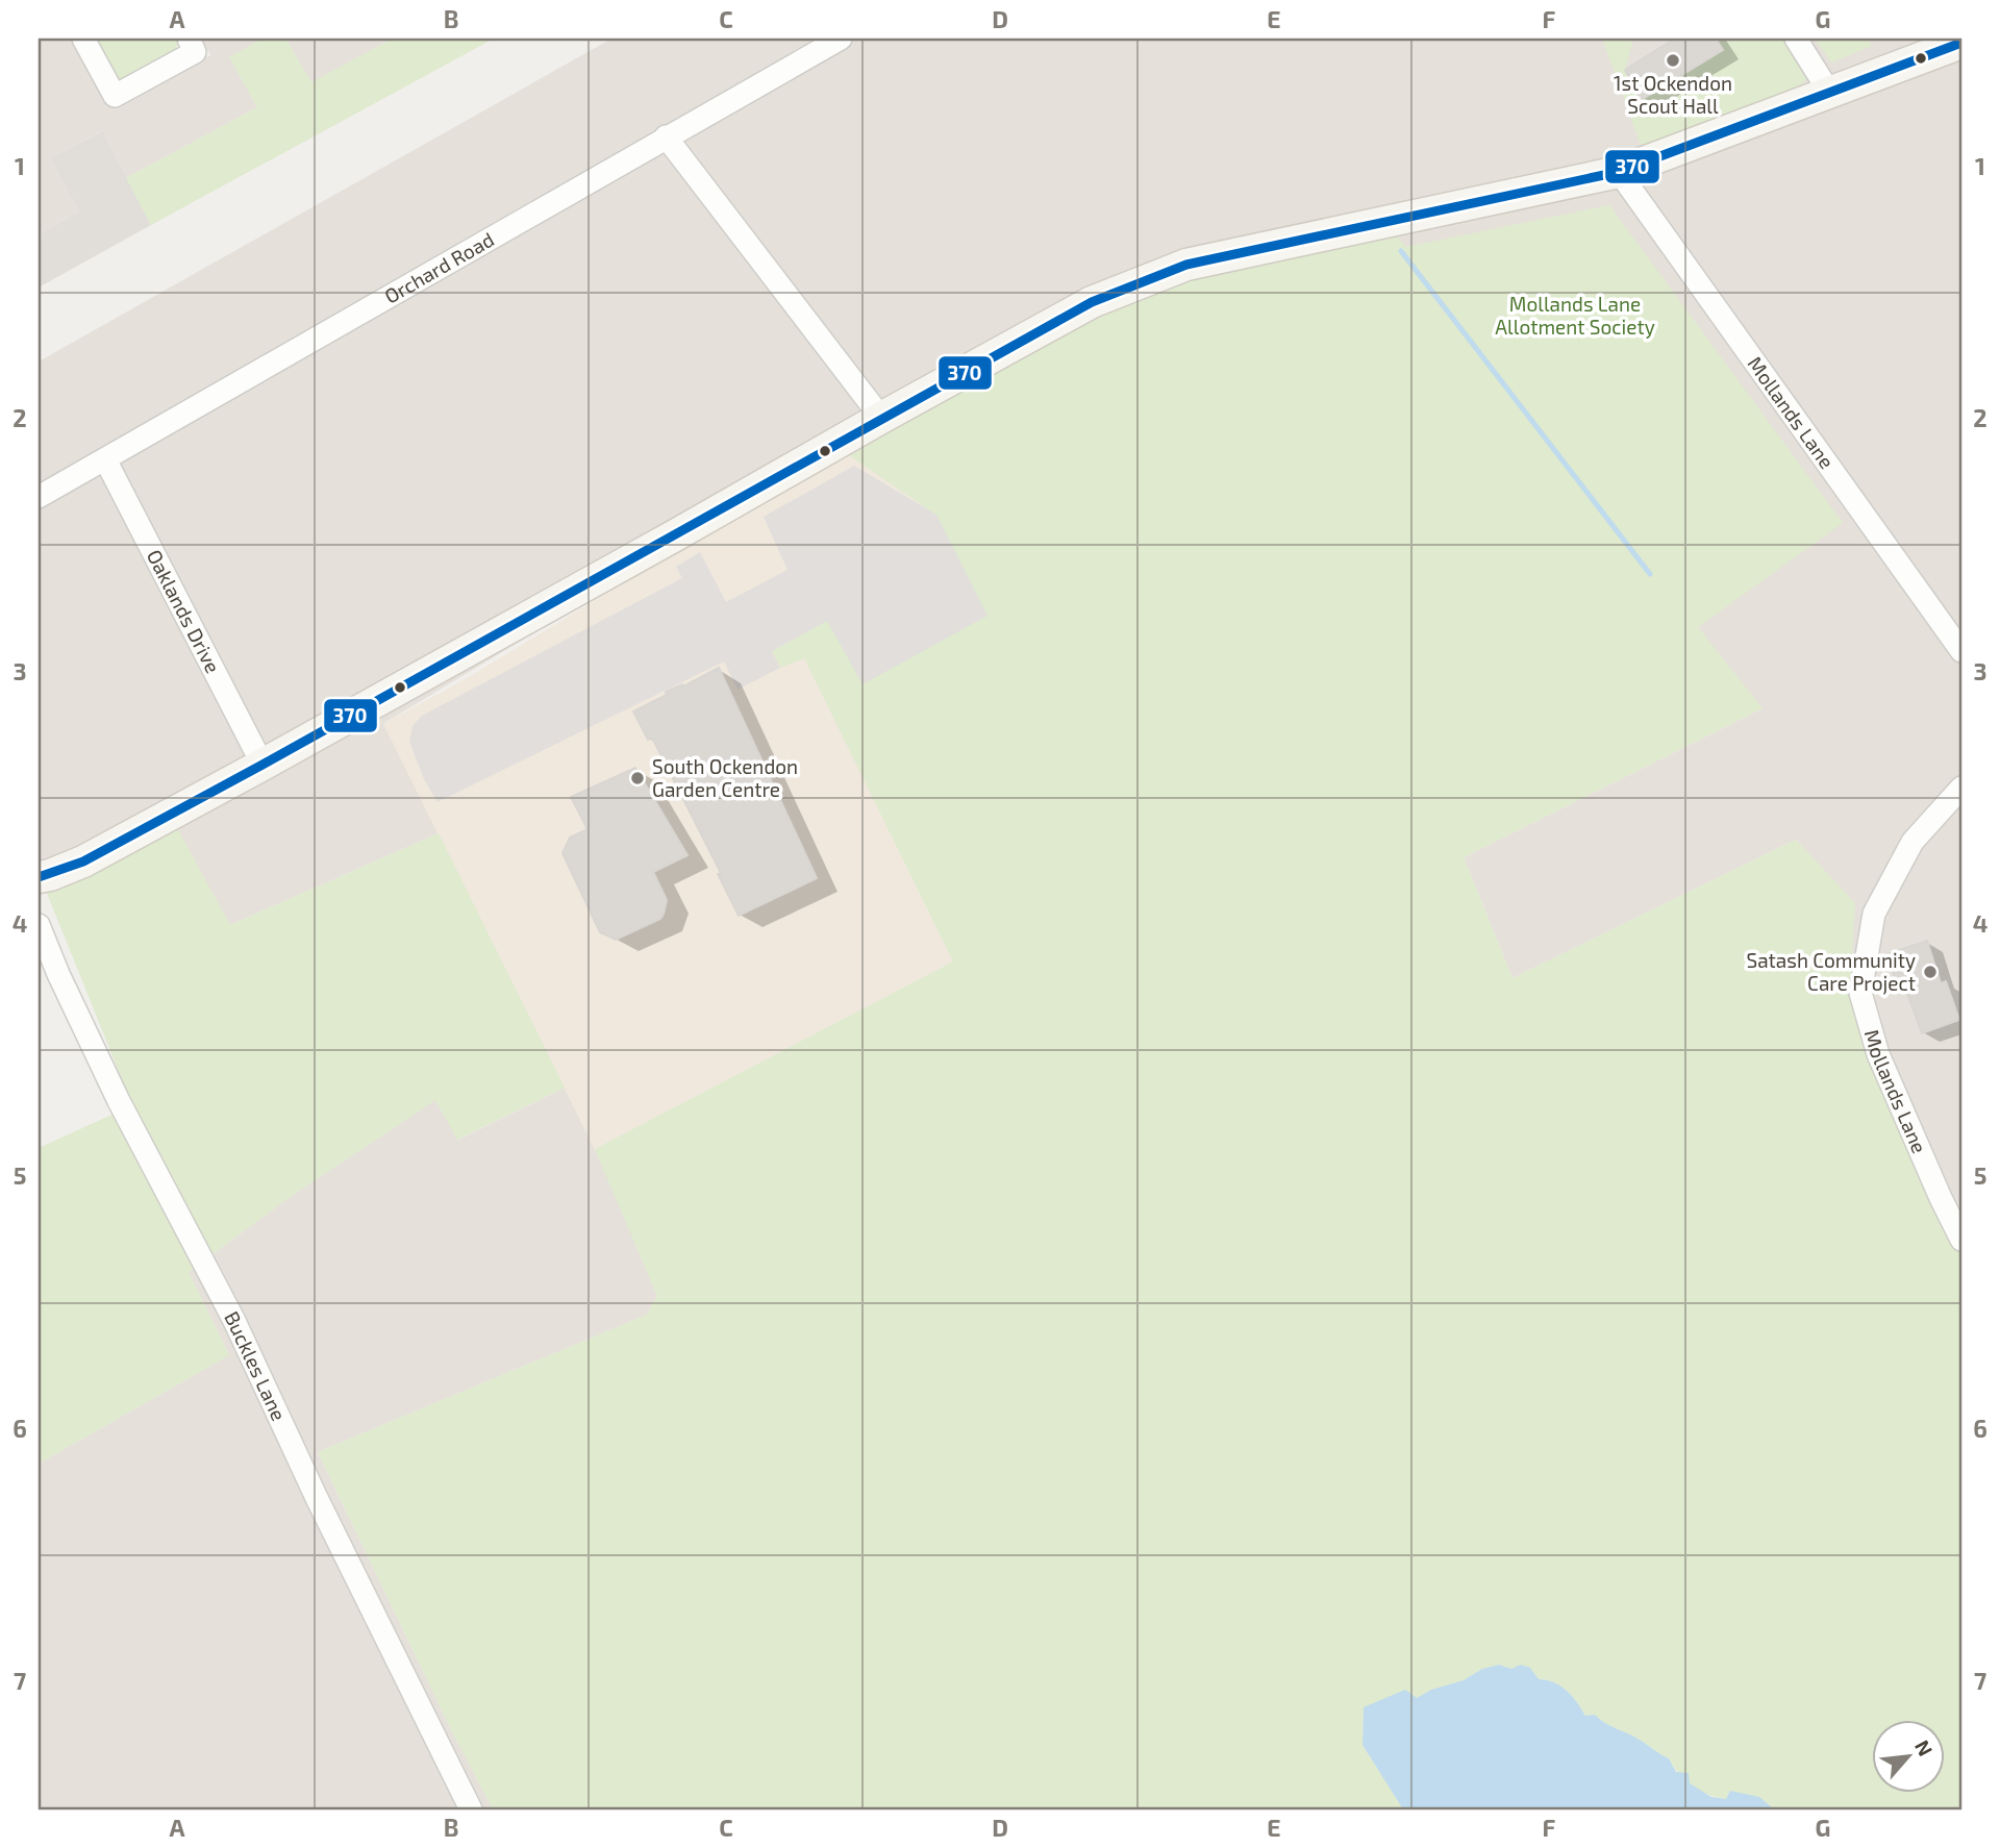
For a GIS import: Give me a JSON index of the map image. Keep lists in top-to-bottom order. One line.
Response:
{"streets":{"street":["Orchard Road","Mollands Lane","Oaklands Drive","Buckles Lane"]},"crossings":[["Orchard Road","Oaklands Drive"]],"parks":["Mollands Lane Allotment Society"],"places":["1st Ockendon Scout Hall","South Ockendon Garden Centre","Satash Community Care Project"],"lines":["transit line 370"],"north":"top right","grid":{"columns":["A","B","C","D","E","F","G"],"rows":["1","2","3","4","5","6","7"]}}
